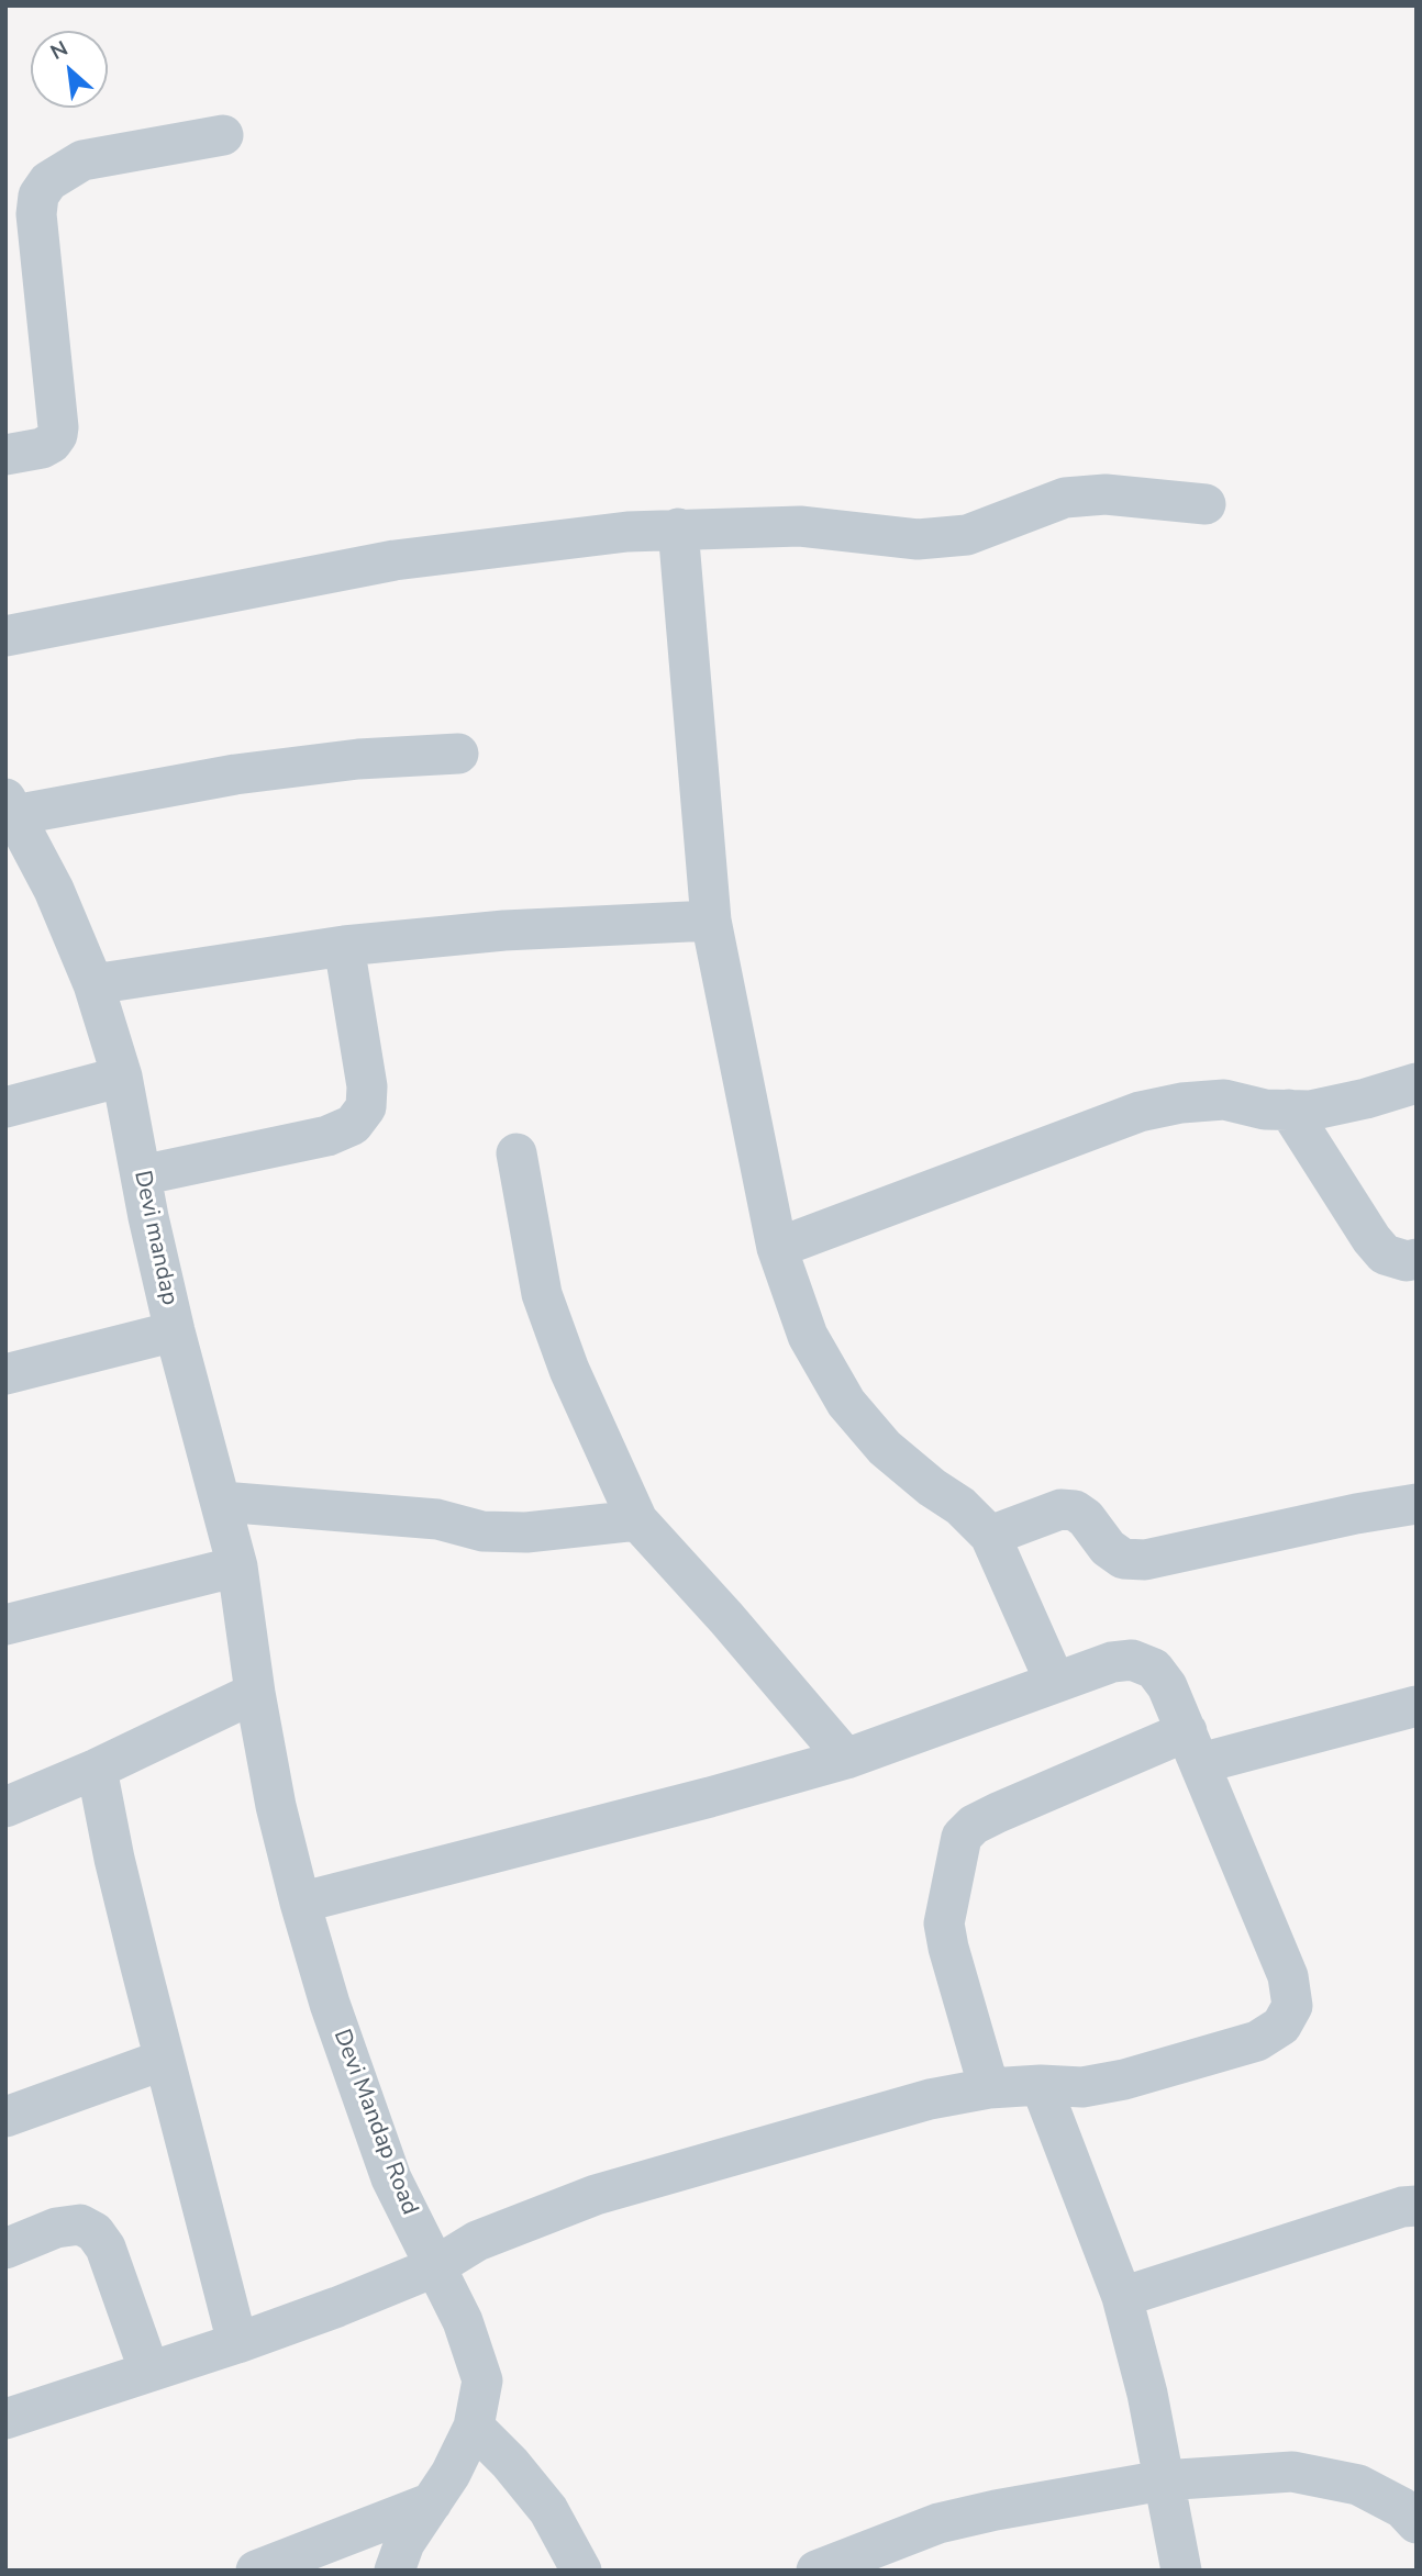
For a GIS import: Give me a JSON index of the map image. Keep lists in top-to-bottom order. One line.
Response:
{"streets":{"street":["Devi mandap","Devi Mandap Road"]},"crossings":[["Devi mandap","Devi Mandap Road"]],"north":"top left"}
